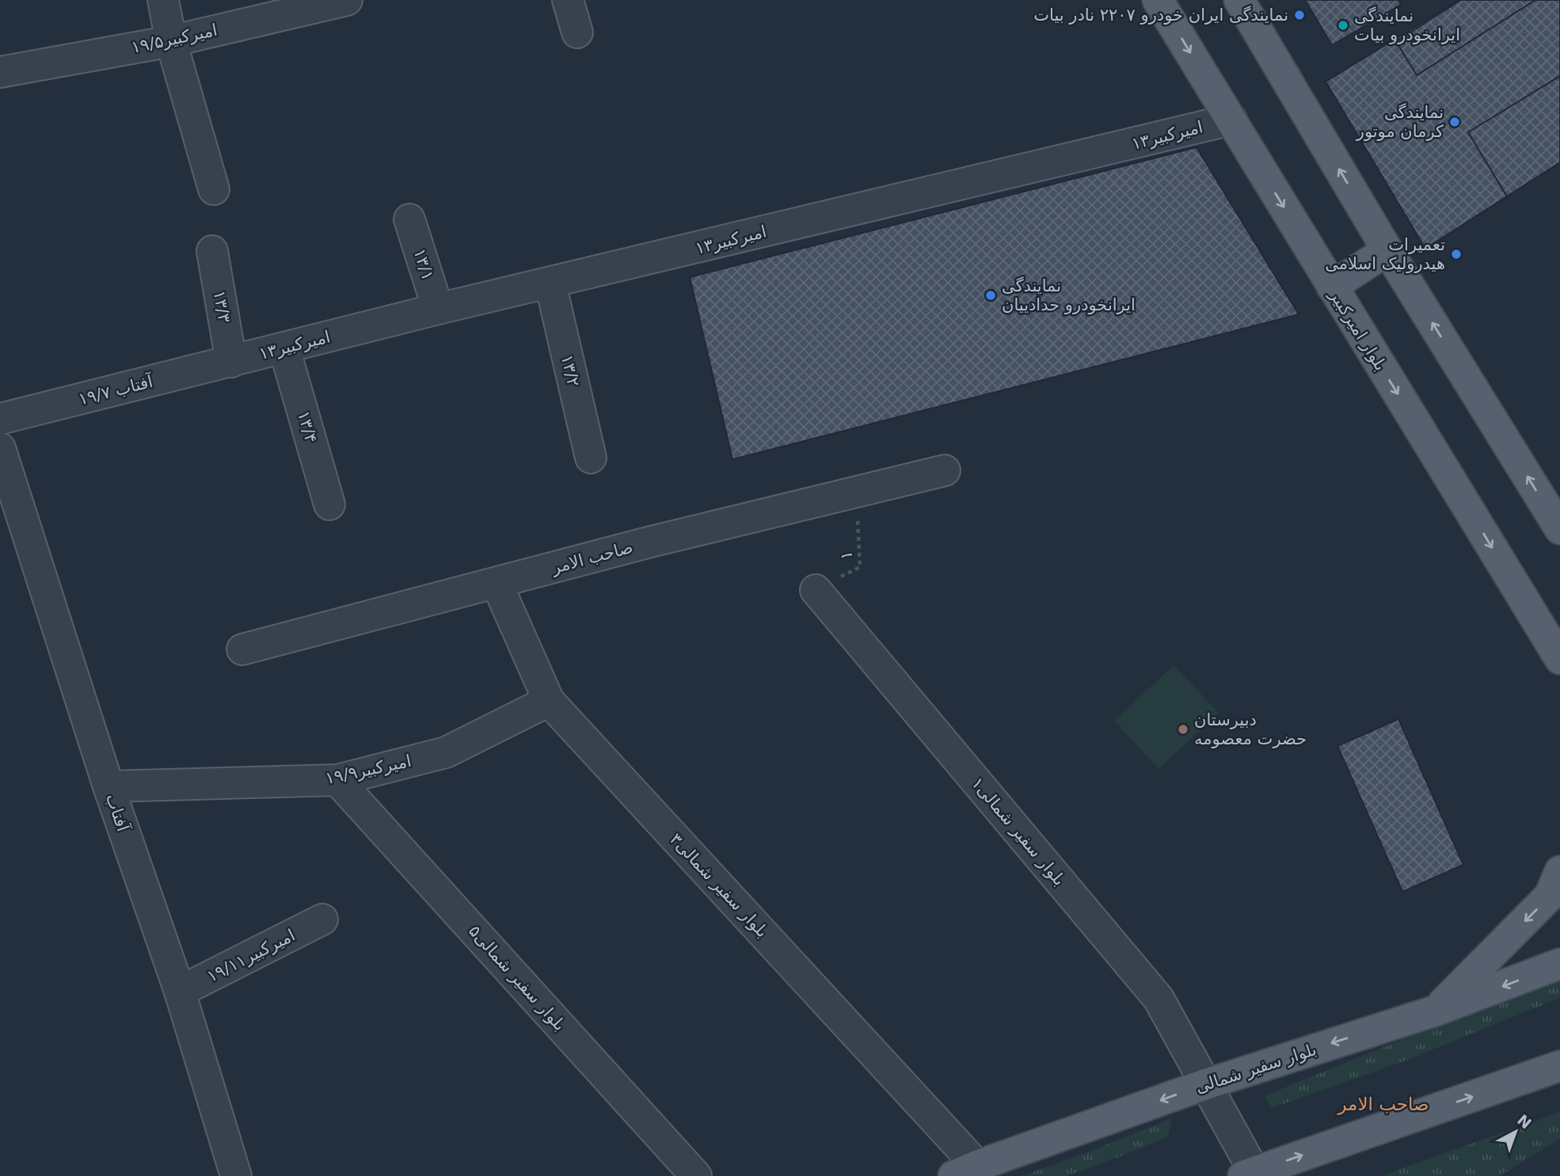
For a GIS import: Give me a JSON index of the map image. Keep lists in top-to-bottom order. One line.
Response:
{"streets":{"main road":["بلوار امیرکبیر","بلوار سفیر شمالی"],"street":["امیرکبیر۱۹/۵","امیرکبیر۱۳","۱۳/۱","۱۳/۳","۱۳/۲","آفتاب ۱۹/۷","۱۳/۴","صاحب الامر","امیرکبیر۱۹/۹","آفتاب","بلوار سفیر شمالی۱","بلوار سفیر شمالی۳","امیرکبیر۱۹/۱۱","بلوار سفیر شمالی۵"],"path":["۱"]},"crossings":[["امیرکبیر۱۳","۱۳/۱"],["امیرکبیر۱۳","۱۳/۳"],["امیرکبیر۱۳","بلوار امیرکبیر"],["امیرکبیر۱۳","۱۳/۲"],["امیرکبیر۱۳","آفتاب ۱۹/۷"],["امیرکبیر۱۳","۱۳/۴"],["۱۳/۳","آفتاب ۱۹/۷"],["۱","صاحب الامر"],["۱","بلوار سفیر شمالی۱"],["صاحب الامر","بلوار سفیر شمالی۳"],["امیرکبیر۱۹/۹","آفتاب"],["امیرکبیر۱۹/۹","بلوار سفیر شمالی۳"],["امیرکبیر۱۹/۹","بلوار سفیر شمالی۵"],["آفتاب","امیرکبیر۱۹/۱۱"],["بلوار سفیر شمالی۱","بلوار سفیر شمالی"],["بلوار سفیر شمالی۳","بلوار سفیر شمالی"]],"districts":["صاحب الامر"],"places":["نمایندگی ایران خودرو ۲۲۰۷ نادر بیات","نمایندگی ایرانخودرو بیات","نمایندگی کرمان موتور","تعمیرات هیدرولیک اسلامی","نمایندگی ایرانخودرو حدادییان","دبیرستان حضرت معصومه"],"north":"top right"}
